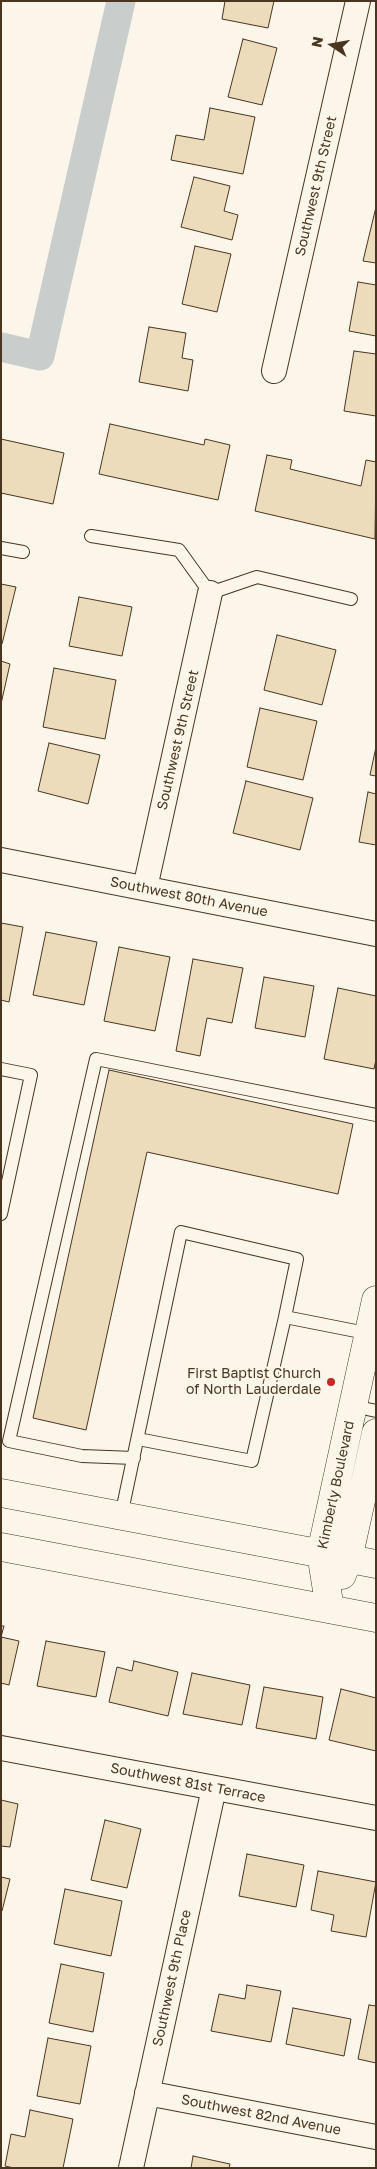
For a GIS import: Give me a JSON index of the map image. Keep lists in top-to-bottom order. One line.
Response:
{"streets":{"street":["Southwest 9th Street","Southwest 80th Avenue","Kimberly Boulevard","Southwest 81st Terrace","Southwest 9th Place","Southwest 82nd Avenue"]},"crossings":[["Southwest 9th Street","Southwest 80th Avenue"],["Southwest 81st Terrace","Southwest 9th Place"],["Southwest 9th Place","Southwest 82nd Avenue"]],"places":["First Baptist Church of North Lauderdale"],"north":"left"}
